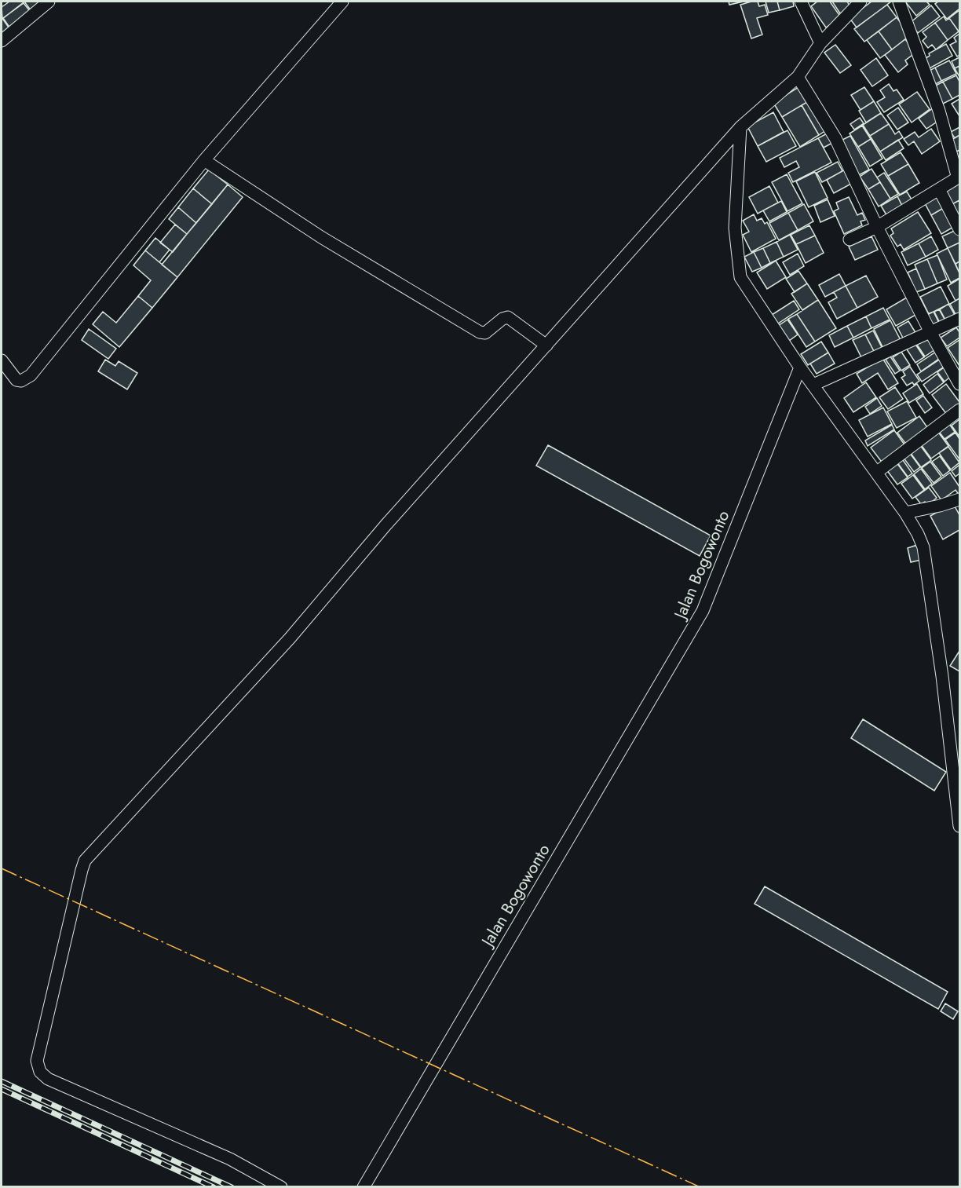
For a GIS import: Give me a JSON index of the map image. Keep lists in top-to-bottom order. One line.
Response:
{"streets":{"street":["Jalan Bogowonto"]}}
